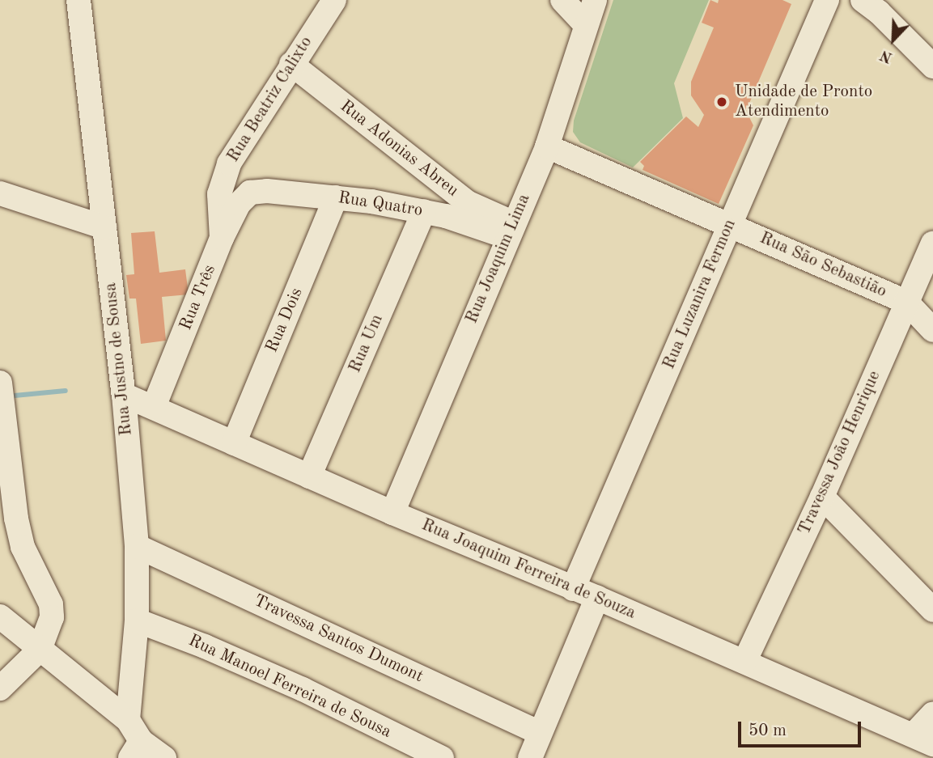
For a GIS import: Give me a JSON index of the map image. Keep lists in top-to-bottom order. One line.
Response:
{"streets":{"street":["Rua Beatriz Calixto","Rua Adonias Abreu","Rua Quatro","Rua Joaquim Lima","Rua São Sebastião","Rua Luzanira Fermon","Rua Três","Rua Dois","Rua Um","Rua Justno de Sousa","Travessa João Henrique","Rua Joaquim Ferreira de Souza","Travessa Santos Dumont","Rua Manoel Ferreira de Sousa"]},"crossings":[["Rua Beatriz Calixto","Rua Adonias Abreu"],["Rua Beatriz Calixto","Rua Três"],["Rua Adonias Abreu","Rua Quatro"],["Rua Adonias Abreu","Rua Joaquim Lima"],["Rua Quatro","Rua Joaquim Lima"],["Rua Quatro","Rua Três"],["Rua Quatro","Rua Dois"],["Rua Quatro","Rua Um"],["Rua Joaquim Lima","Rua São Sebastião"],["Rua Joaquim Lima","Rua Joaquim Ferreira de Souza"],["Rua São Sebastião","Rua Luzanira Fermon"],["Rua São Sebastião","Travessa João Henrique"],["Rua Luzanira Fermon","Rua Joaquim Ferreira de Souza"],["Rua Três","Rua Joaquim Ferreira de Souza"],["Rua Dois","Rua Joaquim Ferreira de Souza"],["Rua Um","Rua Joaquim Ferreira de Souza"],["Rua Justno de Sousa","Rua Joaquim Ferreira de Souza"],["Rua Justno de Sousa","Travessa Santos Dumont"],["Rua Justno de Sousa","Rua Manoel Ferreira de Sousa"],["Travessa João Henrique","Rua Joaquim Ferreira de Souza"]],"places":["Unidade de Pronto Atendimento"],"scale_bar":"50 m","north":"bottom left"}
